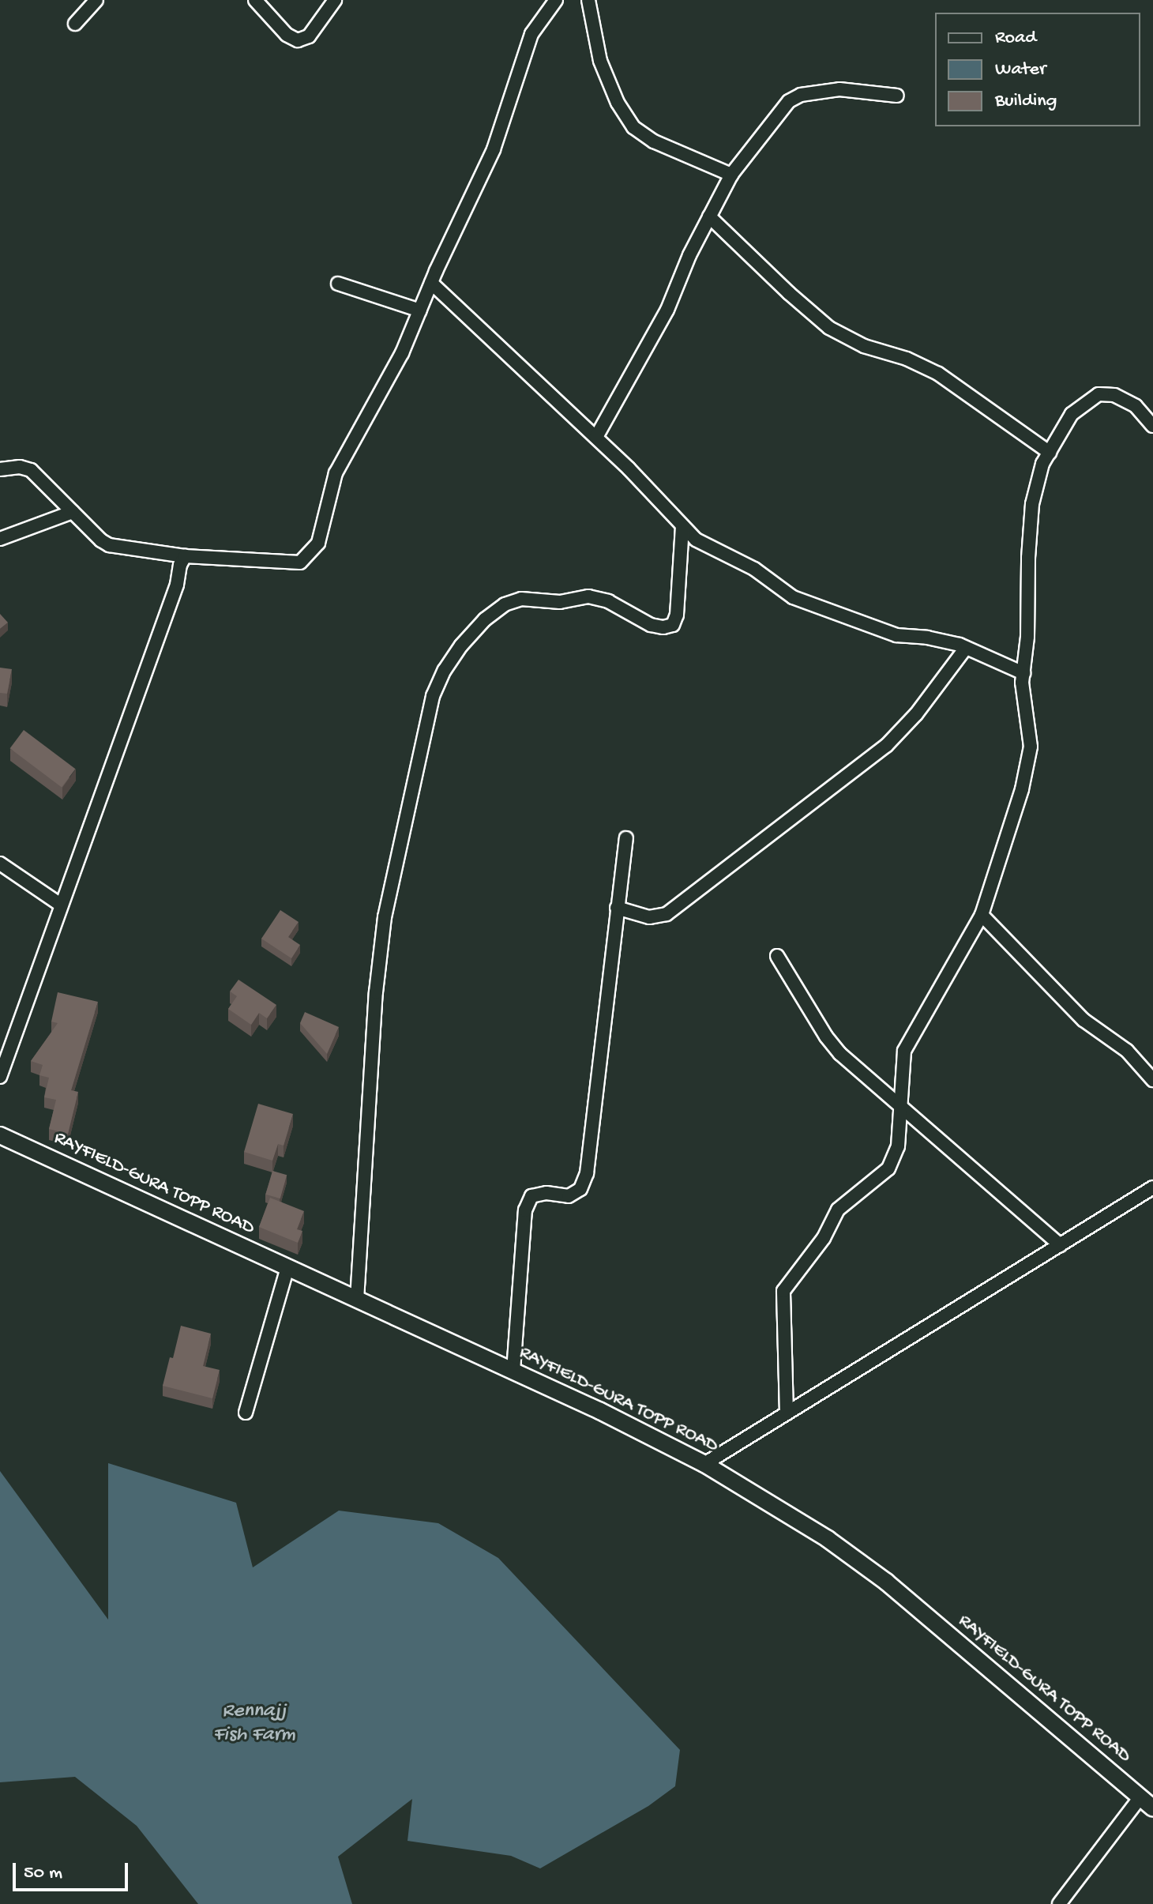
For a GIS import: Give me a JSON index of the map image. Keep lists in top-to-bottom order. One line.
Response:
{"streets":{"street":["RAYFIELD-GURA TOPP ROAD"]},"water":["Rennajj Fish Farm"],"legend":["Road","Water","Building"],"scale_bar":"50 m"}
